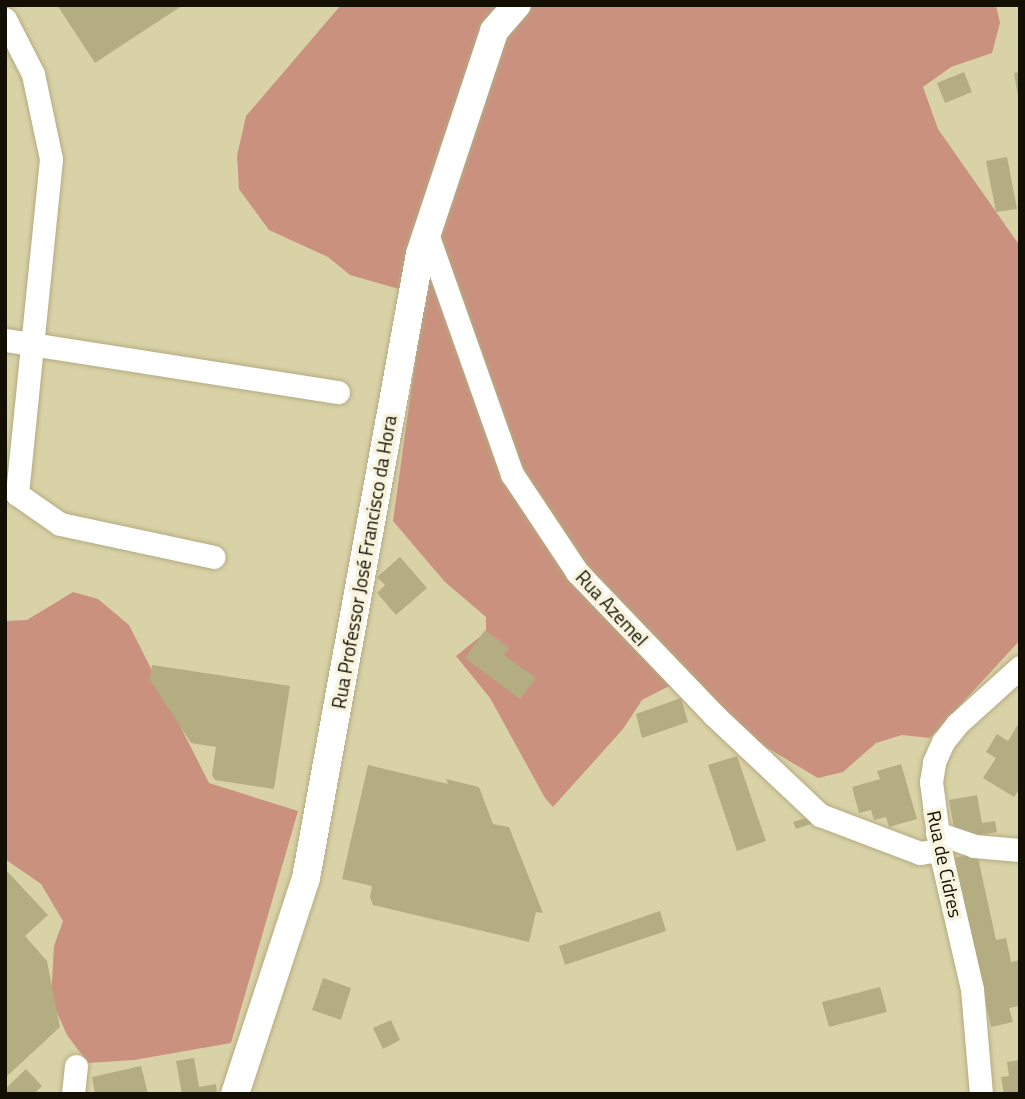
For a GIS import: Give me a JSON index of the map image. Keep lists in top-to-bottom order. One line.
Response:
{"streets":{"main road":["Rua Professor José Francisco da Hora"],"street":["Rua Azemel","Rua de Cidres"]},"crossings":[["Rua Professor José Francisco da Hora","Rua Azemel"],["Rua Azemel","Rua de Cidres"]]}
